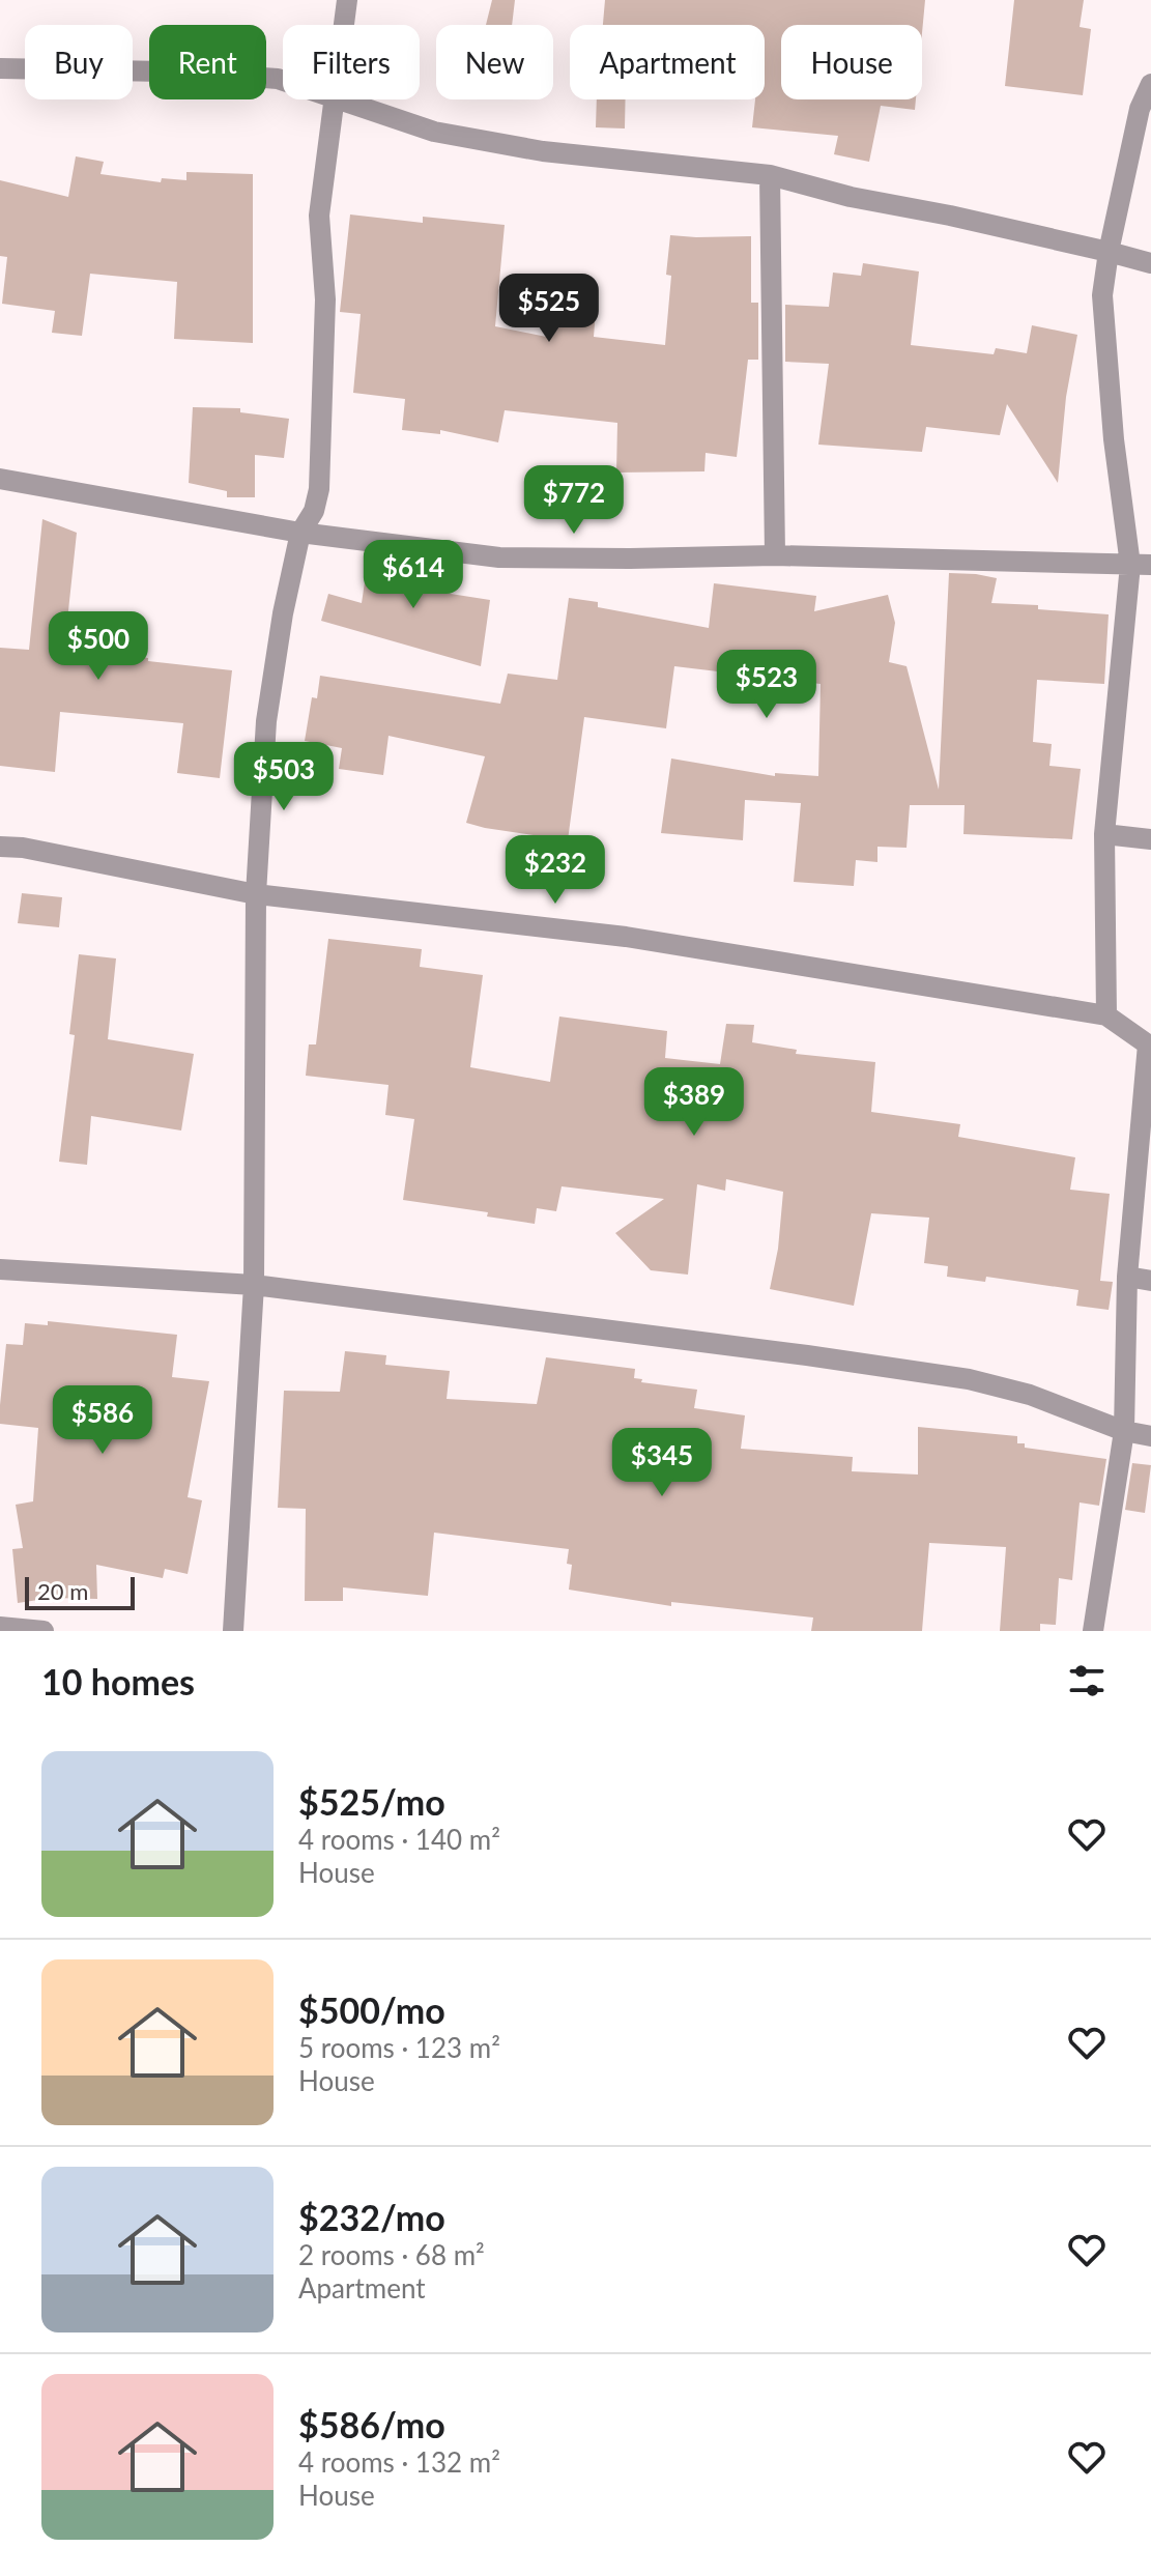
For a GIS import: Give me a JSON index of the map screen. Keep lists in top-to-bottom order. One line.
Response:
{"scale_bar":"20 m","page":{"chip":["Buy","Rent","Filters","New","Apartment","House"],"price":["$525","$772","$614","$500","$523","$503","$232","$389","$586","$345"],"scale":"20 m","heading":"10 homes","list":[{"name":"$525/mo","note":"4 rooms · 140 m² · House"},{"name":"$500/mo","note":"5 rooms · 123 m² · House"},{"name":"$232/mo","note":"2 rooms · 68 m² · Apartment"},{"name":"$586/mo","note":"4 rooms · 132 m² · House"}]}}
